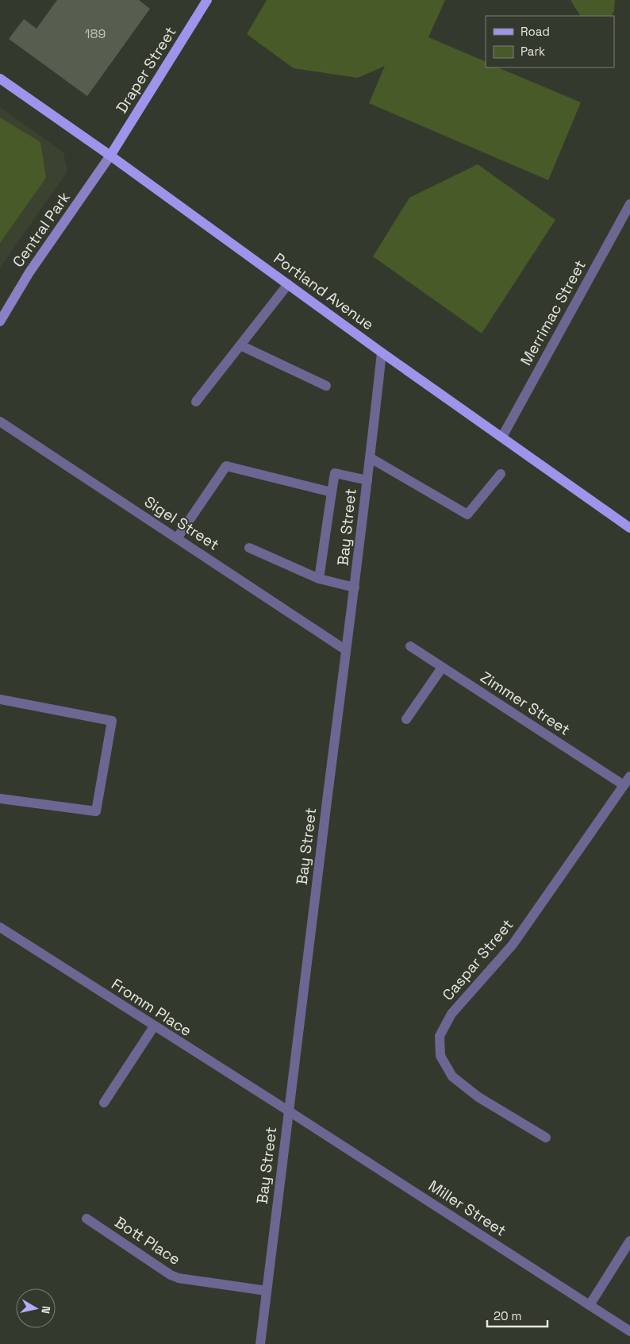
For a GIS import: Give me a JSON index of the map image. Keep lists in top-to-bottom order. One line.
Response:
{"streets":{"main road":["Draper Street","Central Park","Portland Avenue"],"street":["Merrimac Street","Sigel Street","Bay Street","Zimmer Street","Caspar Street","Fromm Place","Miller Street","Bott Place"]},"crossings":[["Draper Street","Central Park"],["Draper Street","Portland Avenue"],["Central Park","Portland Avenue"],["Portland Avenue","Merrimac Street"],["Portland Avenue","Bay Street"],["Sigel Street","Bay Street"],["Bay Street","Fromm Place"],["Bay Street","Miller Street"],["Bay Street","Bott Place"],["Zimmer Street","Caspar Street"],["Fromm Place","Miller Street"]],"house_numbers":["189"],"legend":["Road","Park"],"scale_bar":"20 m","north":"right"}
